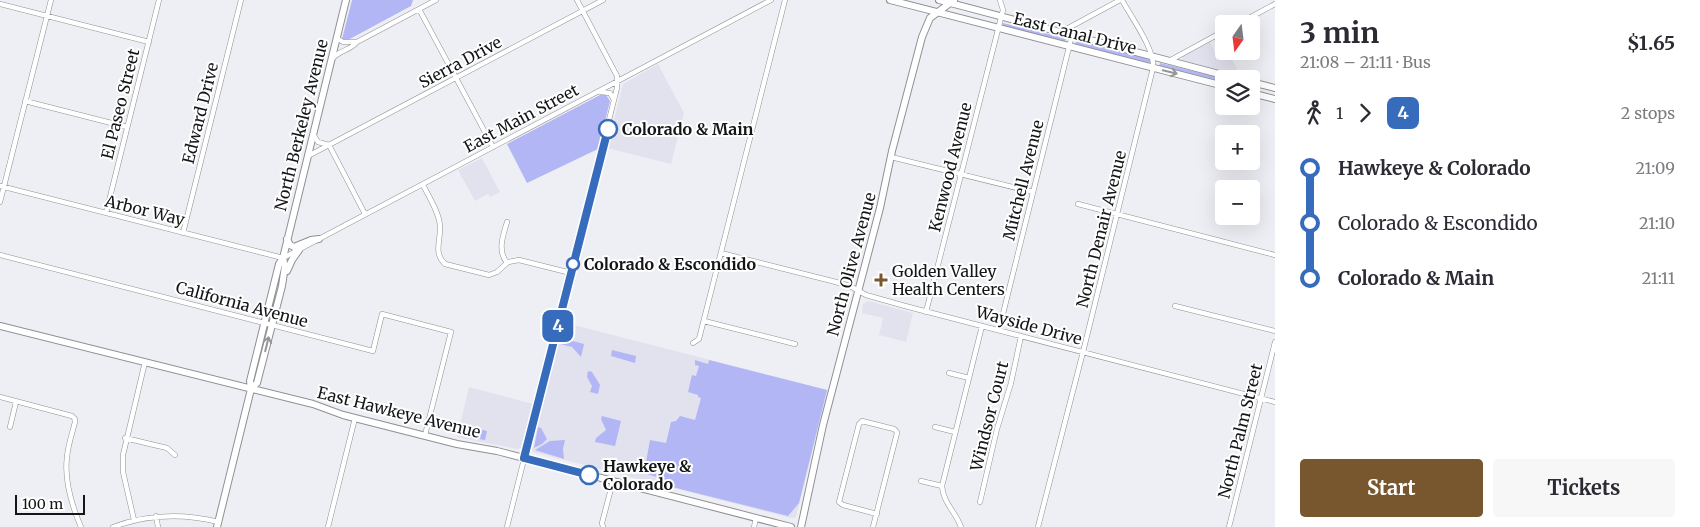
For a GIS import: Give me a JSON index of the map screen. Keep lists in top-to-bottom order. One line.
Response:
{"streets":{"street":["East Canal Drive","Sierra Drive","El Paseo Street","Edward Drive","East Main Street","North Berkeley Avenue","Kenwood Avenue","Mitchell Avenue","Arbor Way","North Denair Avenue","North Olive Avenue","California Avenue","Wayside Drive","East Hawkeye Avenue","Windsor Court","North Palm Street"]},"crossings":[["East Canal Drive","Kenwood Avenue"],["East Canal Drive","Mitchell Avenue"],["East Canal Drive","North Denair Avenue"],["East Canal Drive","North Olive Avenue"],["Sierra Drive","North Berkeley Avenue"],["El Paseo Street","Arbor Way"],["Edward Drive","Arbor Way"],["East Main Street","North Berkeley Avenue"],["East Main Street","Arbor Way"],["North Berkeley Avenue","Arbor Way"],["North Berkeley Avenue","California Avenue"],["North Berkeley Avenue","East Hawkeye Avenue"],["Kenwood Avenue","Wayside Drive"],["Mitchell Avenue","Wayside Drive"],["North Denair Avenue","Wayside Drive"],["North Olive Avenue","Wayside Drive"],["California Avenue","East Hawkeye Avenue"],["Wayside Drive","Windsor Court"],["Wayside Drive","North Palm Street"]],"places":{"other":["Colorado & Main","Colorado & Escondido","Hawkeye & Colorado"],"health":["Golden Valley Health Centers"]},"lines":["bus line 4"],"scale_bar":"100 m","north":"bottom","page":{"on_map":"4","heading":["3 min","21:08 – 21:11 · Bus","$1.65"],"map_buttons":["+","−"],"legs":["1","4","2 stops"],"list":[{"name":"Hawkeye & Colorado","value":"21:09"},{"name":"Colorado & Escondido","value":"21:10"},{"name":"Colorado & Main","value":"21:11"}],"buttons":["Start","Tickets"],"scale":"100 m"}}
